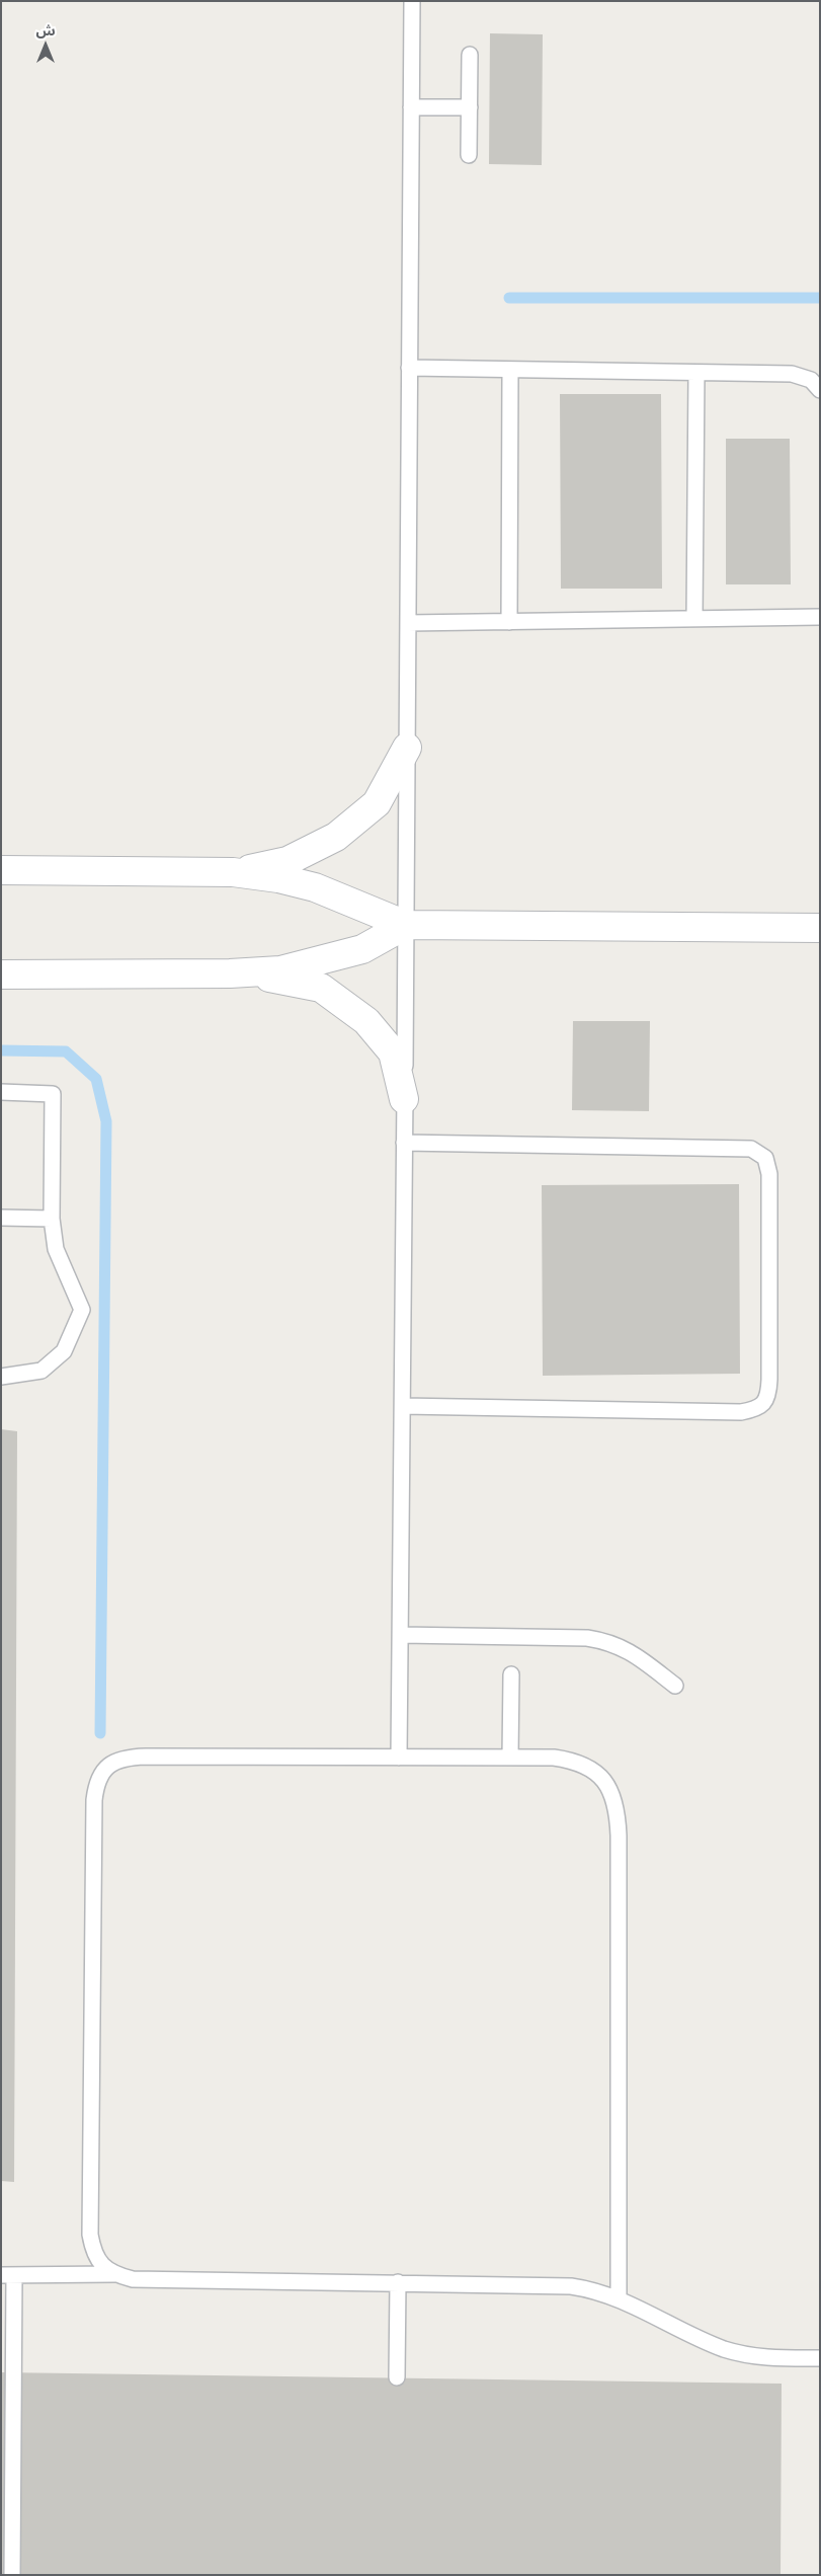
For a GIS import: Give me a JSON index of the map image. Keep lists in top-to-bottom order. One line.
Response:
{"north":"top"}
